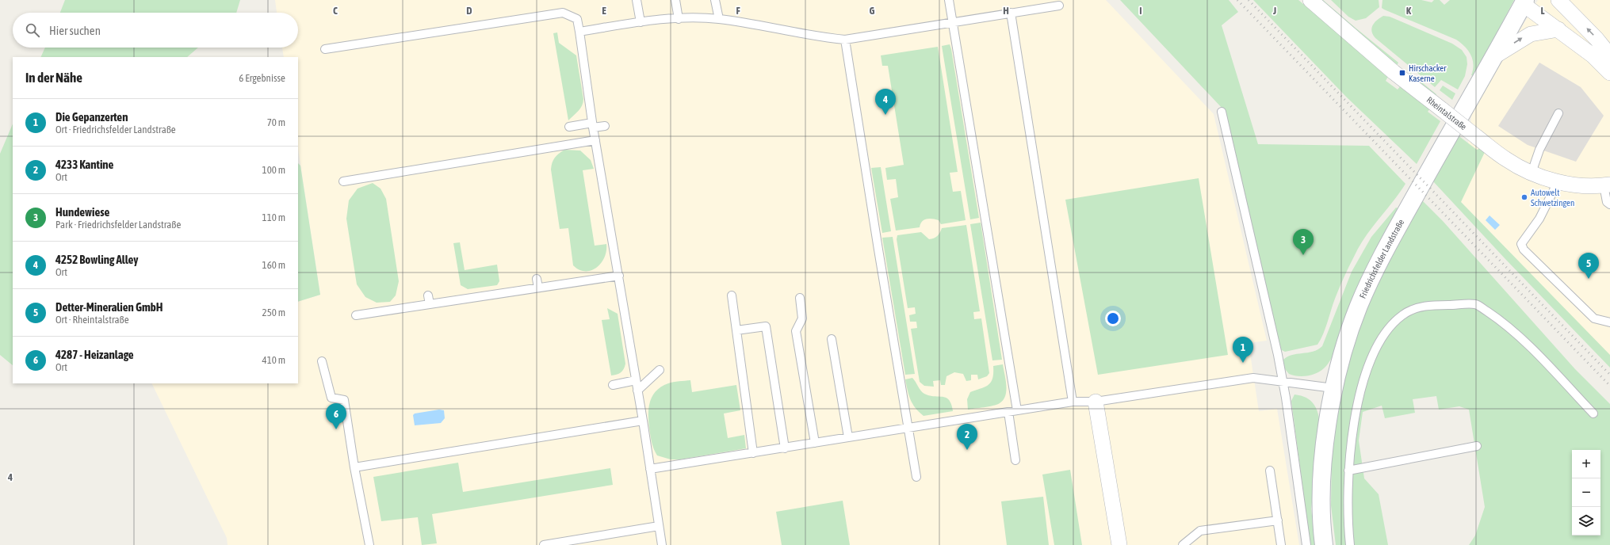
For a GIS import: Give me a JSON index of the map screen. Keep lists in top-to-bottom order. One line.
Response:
{"streets":{"main road":["Friedrichsfelder Landstraße"],"street":["Rheintalstraße"]},"places":{"transit":["Hirschacker Kaserne"],"other":["Autowelt Schwetzingen"]},"page":{"search":"Hier suchen","heading":["In der Nähe","6 Ergebnisse"],"pins":["4","3","5","1","6","2"],"list":[{"mark":"1","name":"Die Gepanzerten","note":"Ort · Friedrichsfelder Landstraße","value":"70 m"},{"mark":"2","name":"4233 Kantine","note":"Ort","value":"100 m"},{"mark":"3","name":"Hundewiese","note":"Park · Friedrichsfelder Landstraße","value":"110 m"},{"mark":"4","name":"4252 Bowling Alley","note":"Ort","value":"160 m"},{"mark":"5","name":"Detter-Mineralien GmbH","note":"Ort · Rheintalstraße","value":"250 m"},{"mark":"6","name":"4287 - Heizanlage","note":"Ort","value":"410 m"}],"map_buttons":["+","−"]},"grid":{"columns":["C","D","E","F","G","H","I","J","K","L"],"rows":["4"]}}
